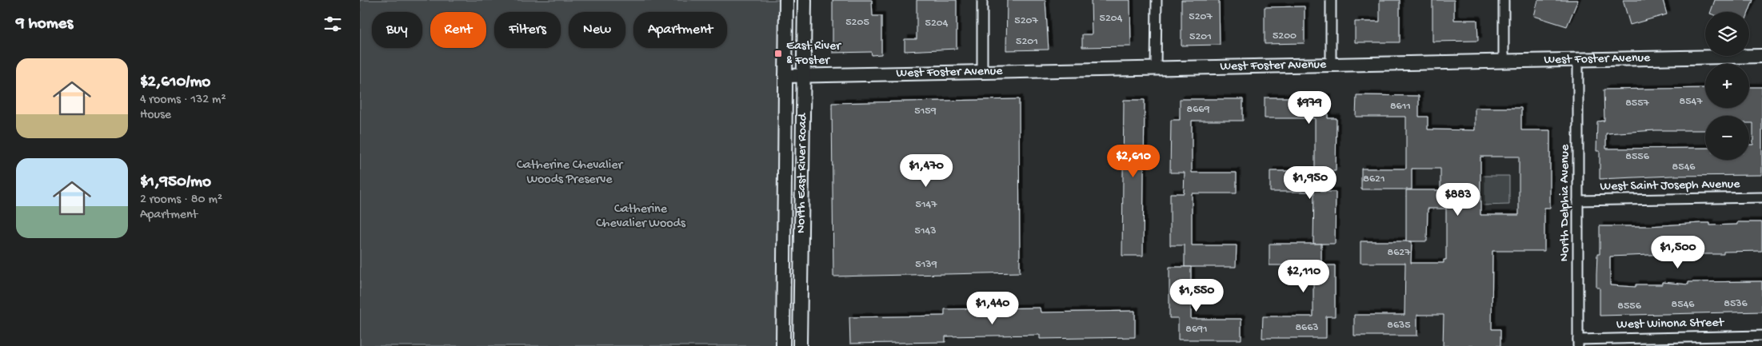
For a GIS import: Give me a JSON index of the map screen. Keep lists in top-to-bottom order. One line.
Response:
{"streets":{"street":["West Foster Avenue","North East River Road","West Saint Joseph Avenue","North Delphia Avenue","West Winona Street"]},"crossings":[["West Foster Avenue","North East River Road"],["West Foster Avenue","North Delphia Avenue"],["West Saint Joseph Avenue","North Delphia Avenue"],["North Delphia Avenue","West Winona Street"]],"parks":["Catherine Chevalier Woods Preserve","Catherine Chevalier Woods"],"places":{"transit":["East River & Foster"]},"house_numbers":["5207","5204","5207","5205","5204","5200","5201","5201","8547","8557","8611","8669","5159","8556","8546","8621","5147","5143","8627","5139","8536","8546","8556","8635","8663","8691"],"page":{"heading":"9 homes","map_buttons":["+","−"],"chip":["Buy","Rent","Filters","New","Apartment"],"list":[{"name":"$2,610/mo","note":"4 rooms · 132 m² · House"},{"name":"$1,950/mo","note":"2 rooms · 80 m² · Apartment"}],"price":["$979","$2,610","$1,470","$1,950","$883","$1,500","$2,110","$1,550","$1,440"]}}
